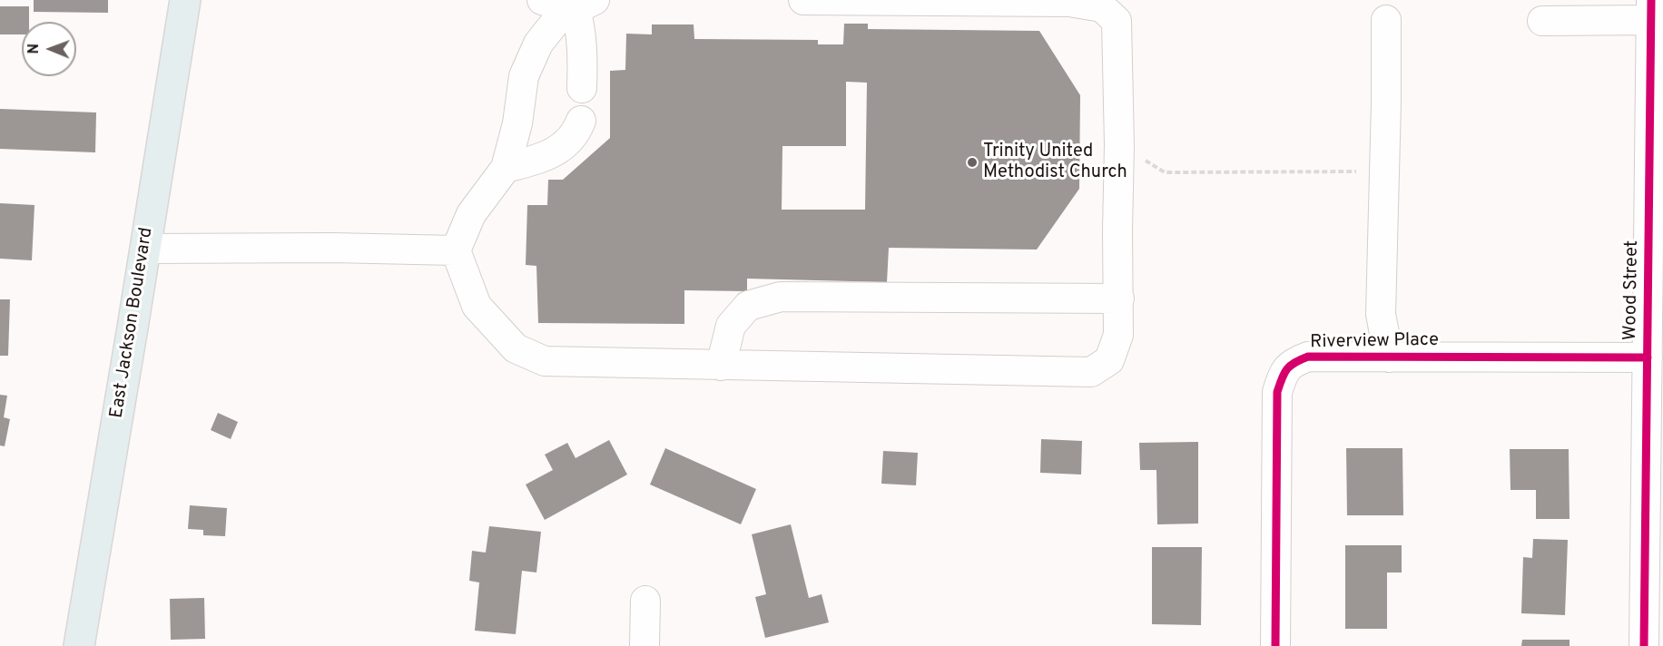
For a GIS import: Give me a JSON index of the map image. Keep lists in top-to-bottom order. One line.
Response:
{"streets":{"main road":["East Jackson Boulevard"],"street":["Wood Street","Riverview Place"]},"crossings":[["Wood Street","Riverview Place"]],"places":["Trinity United Methodist Church"],"north":"left"}
